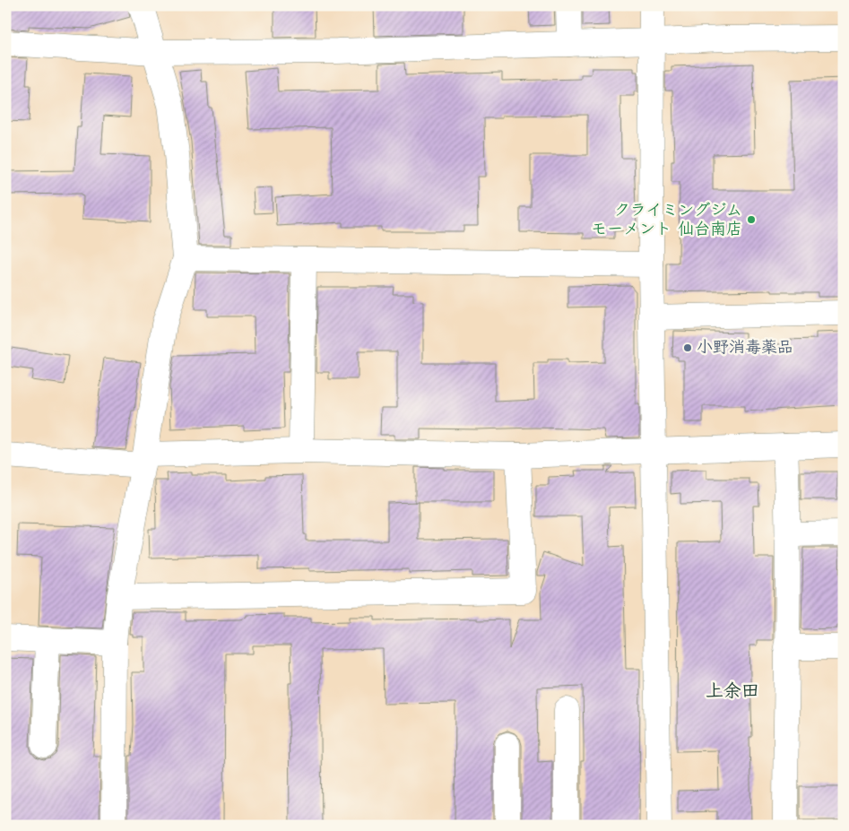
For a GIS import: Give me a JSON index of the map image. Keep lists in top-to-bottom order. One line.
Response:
{"districts":["上余田"],"places":["クライミングジム モーメント 仙台南店","小野消毒薬品"]}
